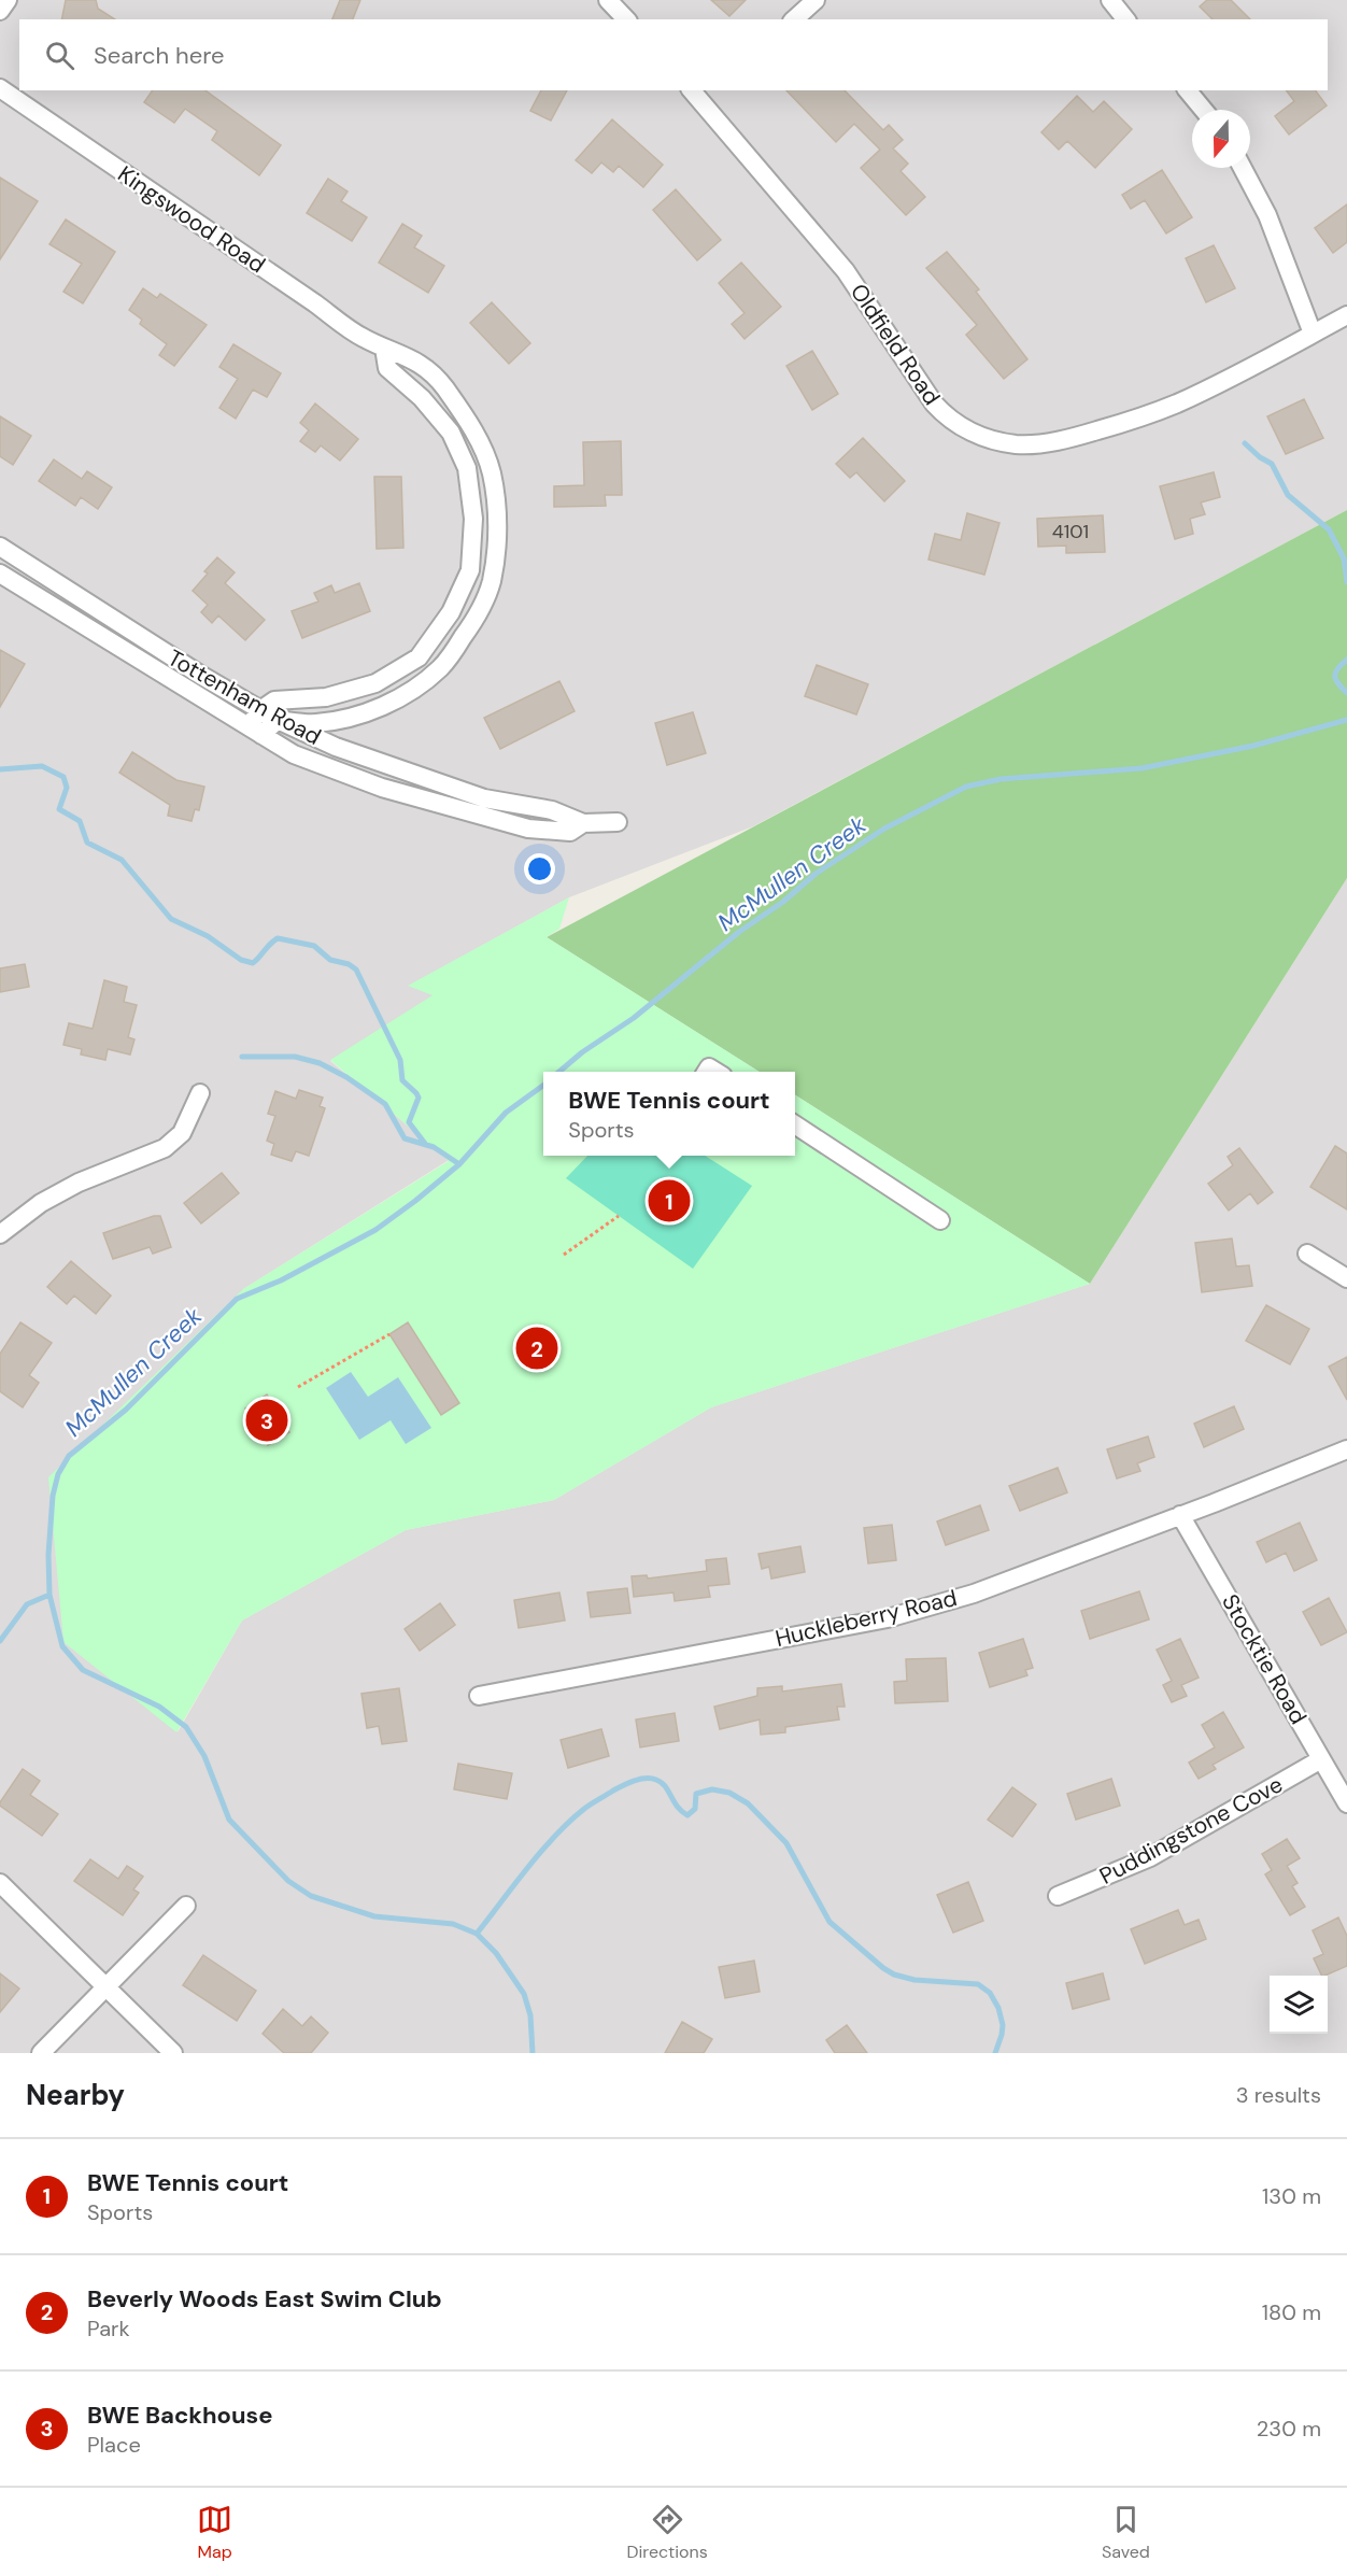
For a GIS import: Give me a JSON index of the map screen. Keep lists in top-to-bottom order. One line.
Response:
{"streets":{"street":["Kingswood Road","Oldfield Road","Tottenham Road","Huckleberry Road","Stocktie Road","Puddingstone Cove"]},"crossings":[["Kingswood Road","Tottenham Road"],["Huckleberry Road","Stocktie Road"],["Stocktie Road","Puddingstone Cove"]],"water":["McMullen Creek"],"house_numbers":["4101"],"north":"bottom","page":{"search":"Search here","popup":["BWE Tennis court","Sports"],"pins":["1","2","3"],"heading":["Nearby","3 results"],"list":[{"mark":"1","name":"BWE Tennis court","note":"Sports","value":"130 m"},{"mark":"2","name":"Beverly Woods East Swim Club","note":"Park","value":"180 m"},{"mark":"3","name":"BWE Backhouse","note":"Place","value":"230 m"}],"nav":["Map","Directions","Saved"]}}
